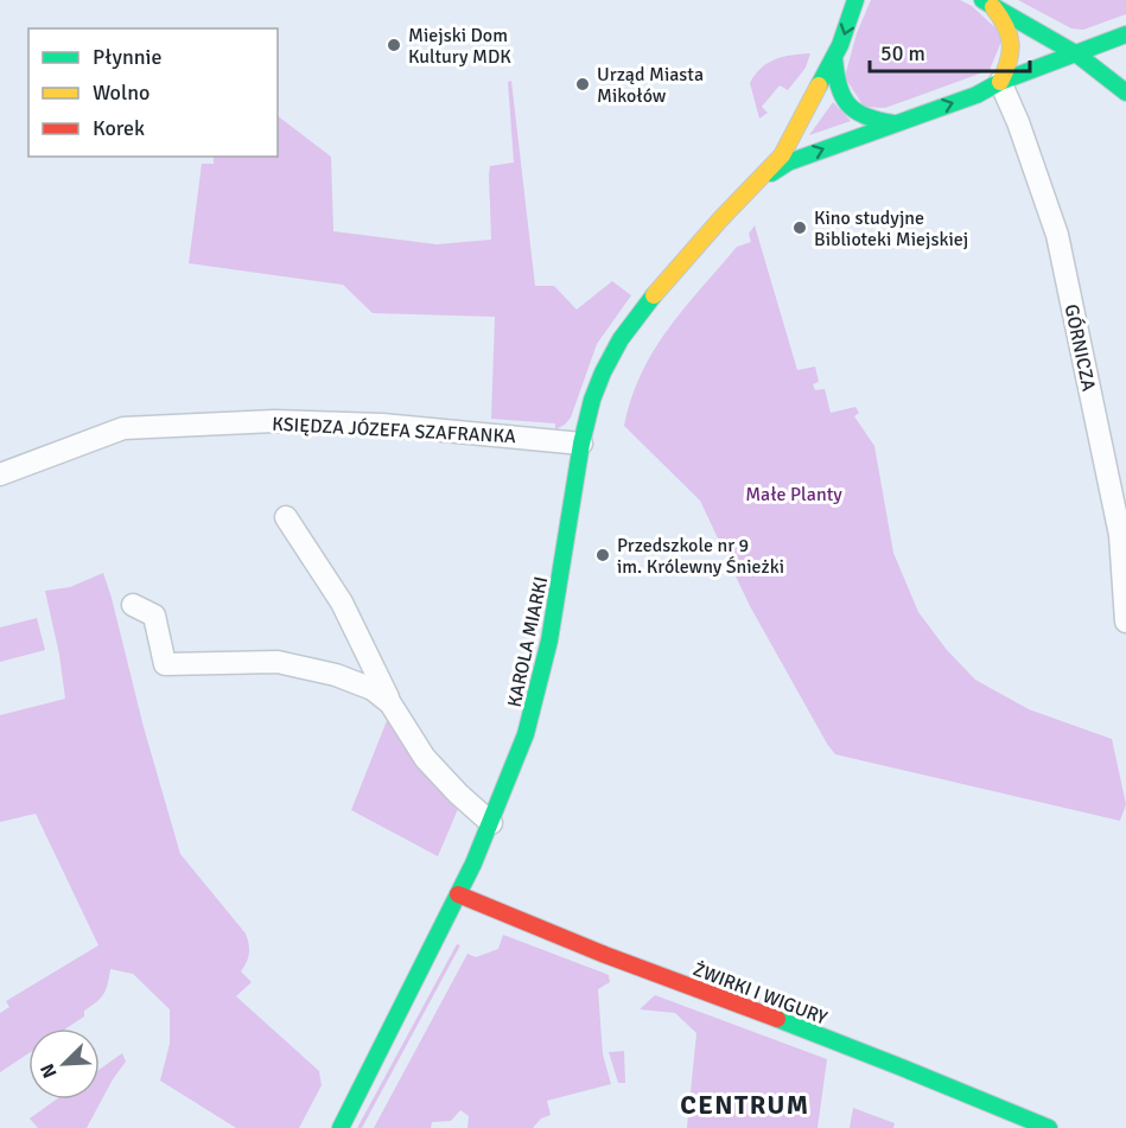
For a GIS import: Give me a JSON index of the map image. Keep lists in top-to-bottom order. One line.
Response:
{"streets":{"street":["GÓRNICZA","KSIĘDZA JÓZEFA SZAFRANKA","KAROLA MIARKI","ŻWIRKI I WIGURY"]},"crossings":[["GÓRNICZA","KAROLA MIARKI"],["KSIĘDZA JÓZEFA SZAFRANKA","KAROLA MIARKI"],["KAROLA MIARKI","ŻWIRKI I WIGURY"]],"districts":["CENTRUM"],"parks":["Małe Planty"],"places":["Miejski Dom Kultury MDK","Urząd Miasta Mikołów","Kino studyjne Biblioteki Miejskiej","Przedszkole nr 9 im. Królewny Śnieżki"],"legend":["Płynnie","Wolno","Korek"],"scale_bar":"50 m","north":"bottom left"}
